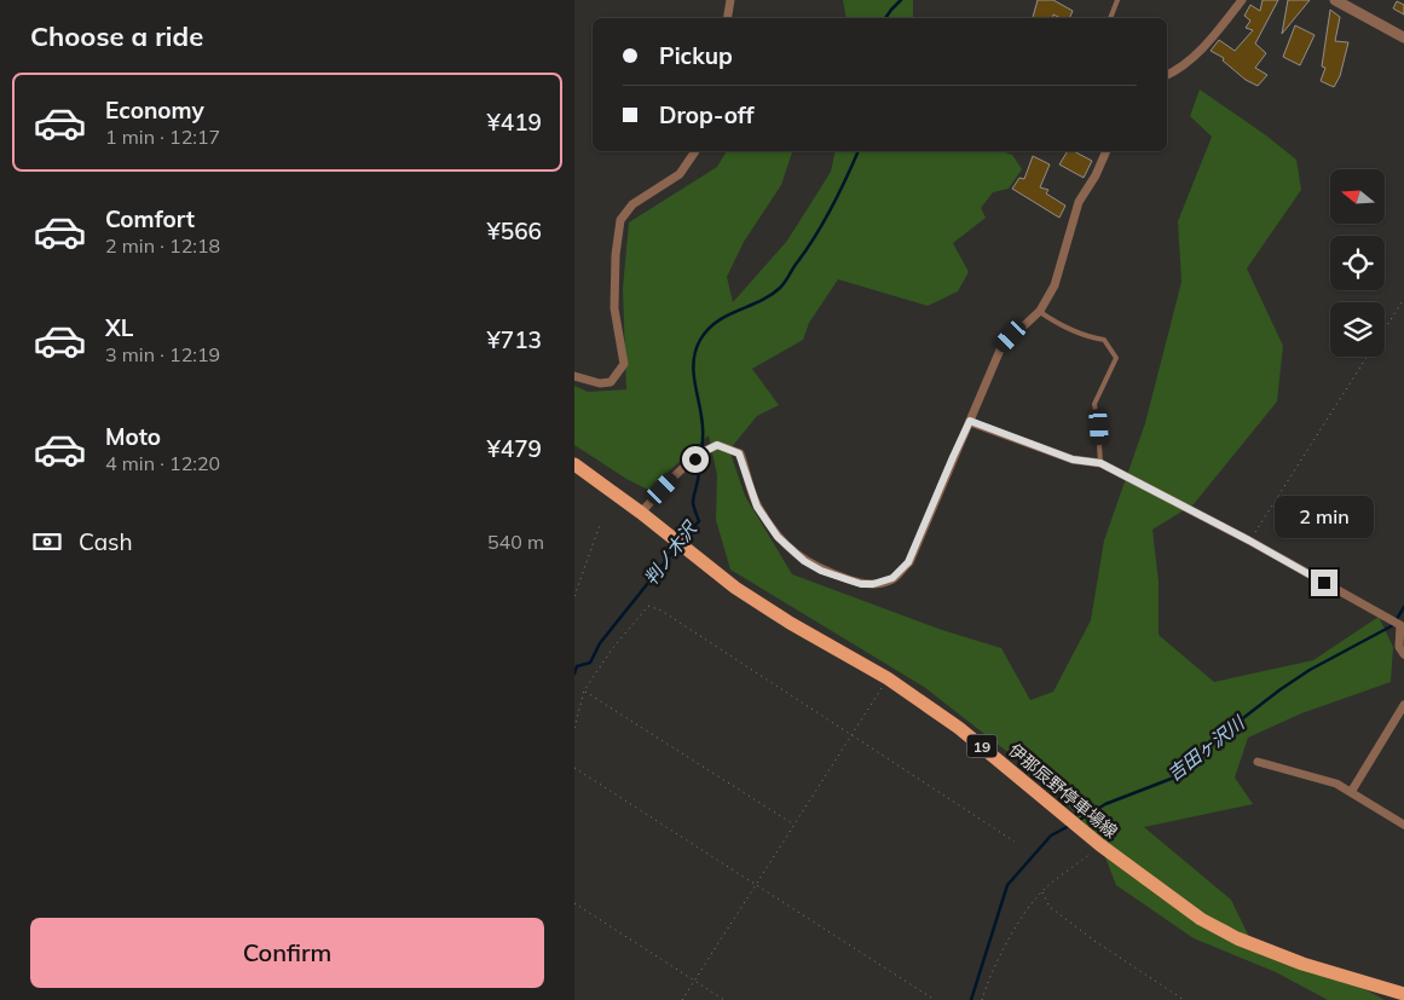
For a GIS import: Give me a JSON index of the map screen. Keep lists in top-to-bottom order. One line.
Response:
{"streets":{"main road":["19","伊那辰野停車場線"]},"water":["判ノ木沢","吉田ヶ沢川"],"north":"left","page":{"heading":"Choose a ride","banner":["Pickup","Drop-off"],"list":[{"name":"Economy","note":"1 min · 12:17","value":"¥419"},{"name":"Comfort","note":"2 min · 12:18","value":"¥566"},{"name":"XL","note":"3 min · 12:19","value":"¥713"},{"name":"Moto","note":"4 min · 12:20","value":"¥479"}],"bubble":"2 min","pay":["Cash","540 m"],"buttons":"Confirm"}}
